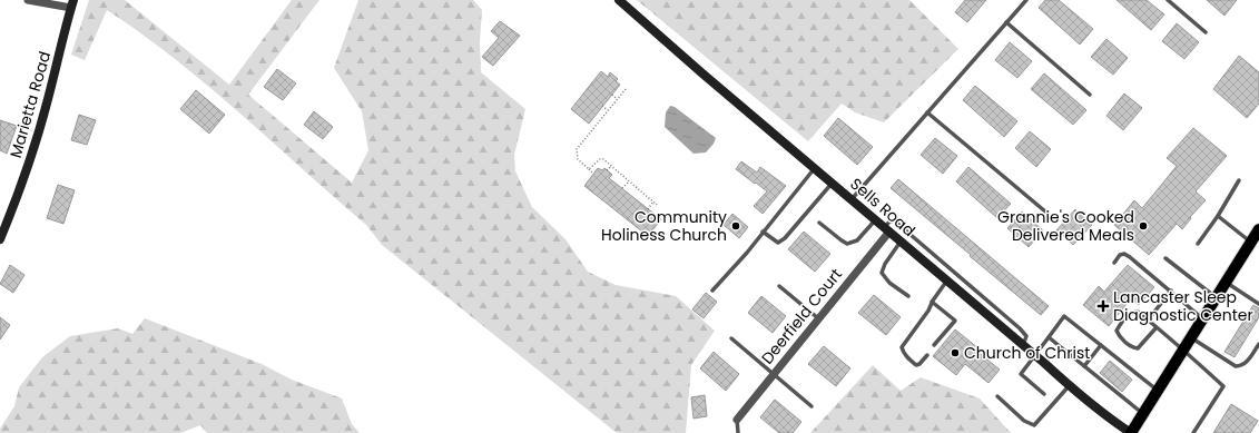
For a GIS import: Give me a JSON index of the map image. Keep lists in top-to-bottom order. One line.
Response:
{"streets":{"street":["Marietta Road","Sells Road","Deerfield Court"]},"crossings":[["Sells Road","Deerfield Court"]],"places":{"other":["Community Holiness Church","Grannie's Cooked Delivered Meals","Church of Christ"],"health":["Lancaster Sleep Diagnostic Center"]}}
